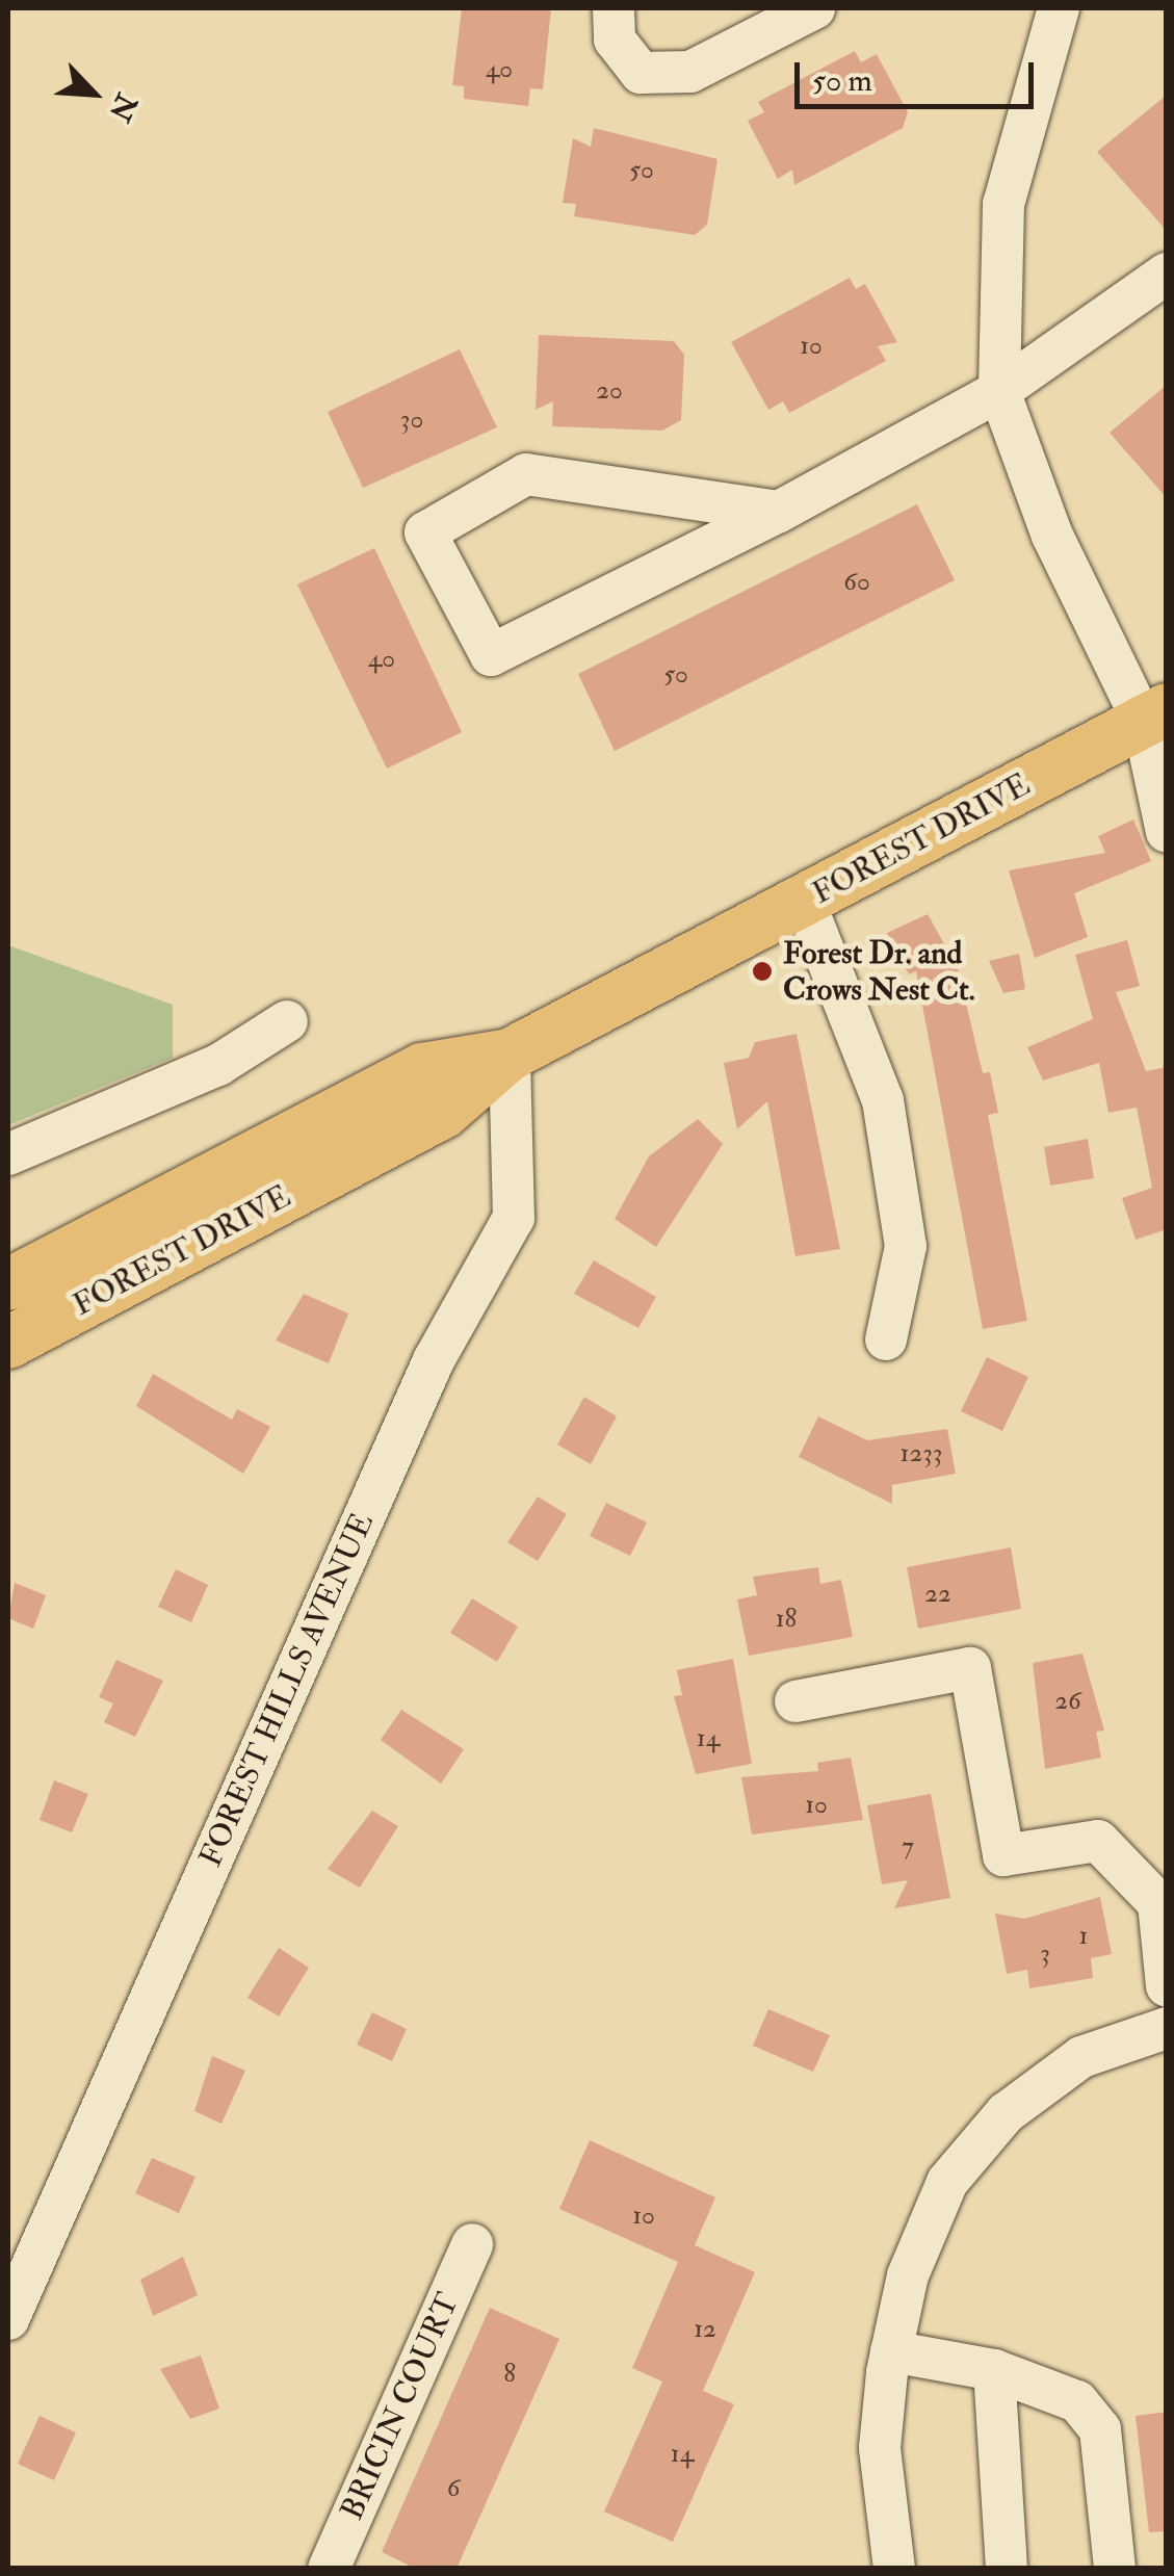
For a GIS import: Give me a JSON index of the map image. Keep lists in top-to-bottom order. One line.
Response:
{"streets":{"main road":["FOREST DRIVE"],"street":["FOREST HILLS AVENUE","BRICIN COURT"]},"crossings":[["FOREST DRIVE","FOREST HILLS AVENUE"]],"places":["Forest Dr. and Crows Nest Ct."],"house_numbers":["40","50","10","20","30","60","40","50","1233","22","18","26","14","10","7","1","3","10","12","8","14","6"],"scale_bar":"50 m","north":"bottom right"}
